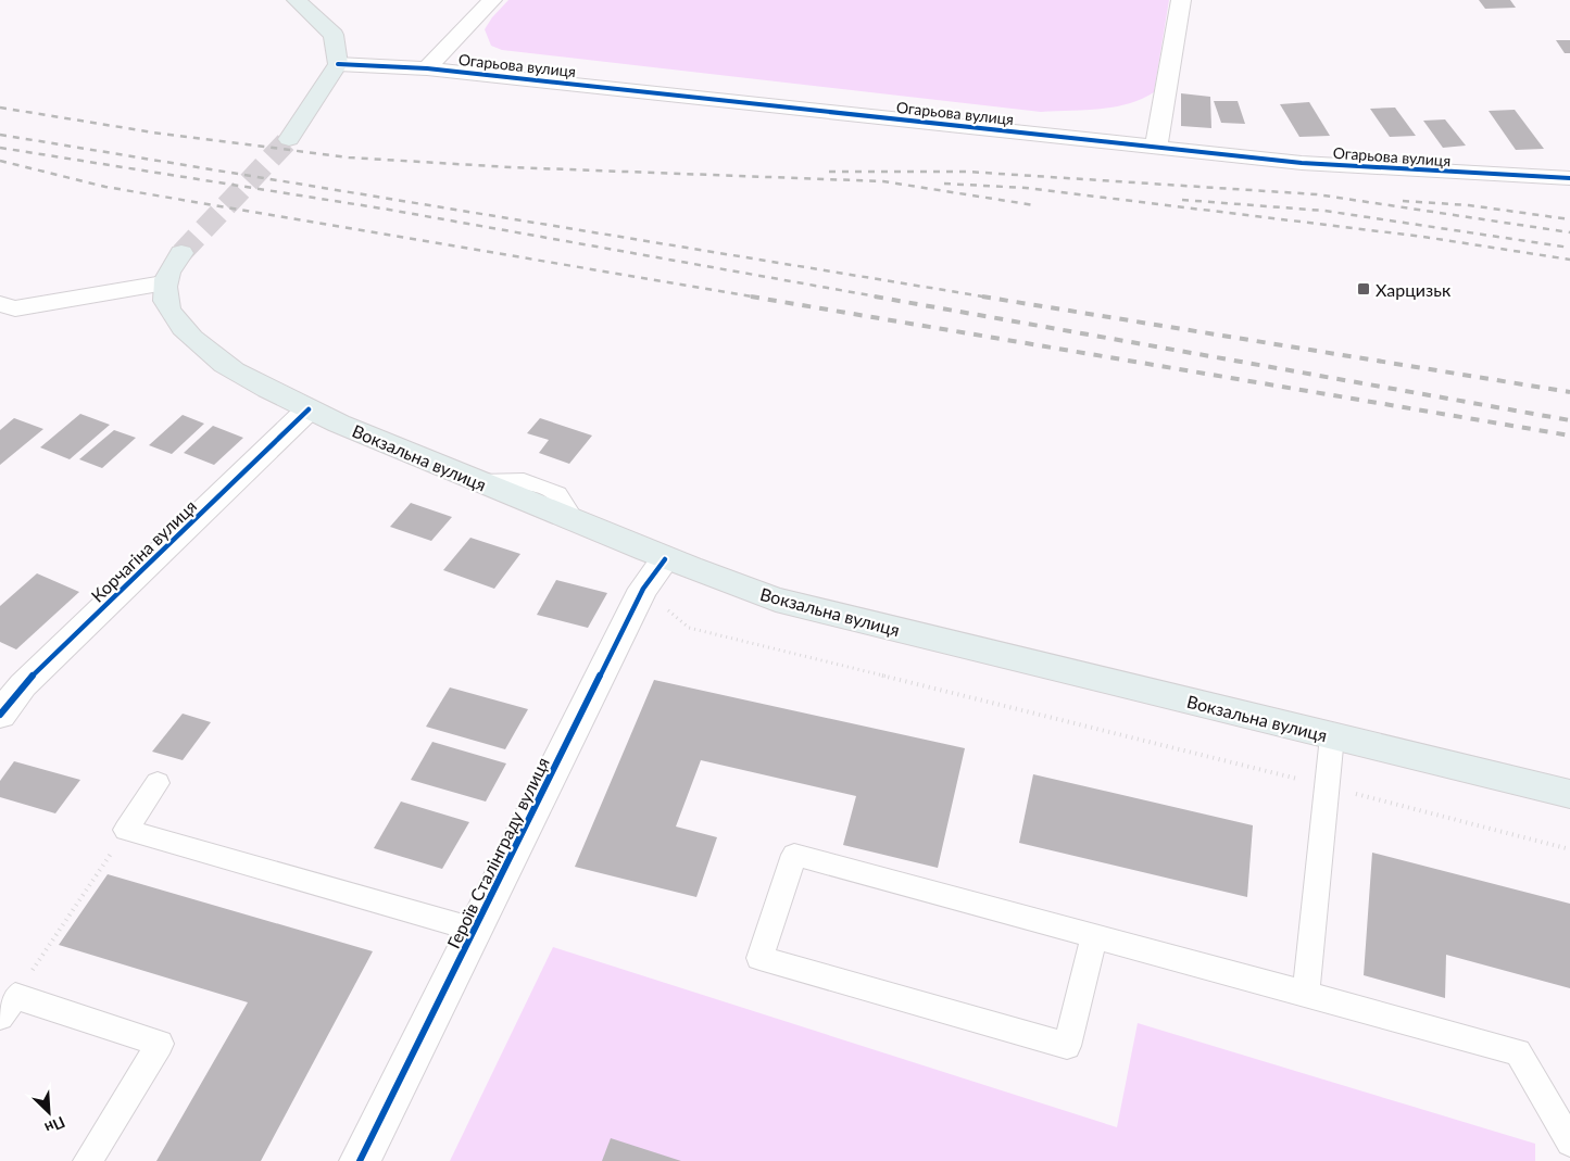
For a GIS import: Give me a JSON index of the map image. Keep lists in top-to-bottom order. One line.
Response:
{"streets":{"main road":["Вокзальна вулиця"],"street":["Огарьова вулиця","Корчагіна вулиця","Героїв Сталінграду вулиця"]},"crossings":[["Вокзальна вулиця","Корчагіна вулиця"],["Вокзальна вулиця","Героїв Сталінграду вулиця"]],"places":{"transit":["Харцизьк"]},"north":"bottom right"}
